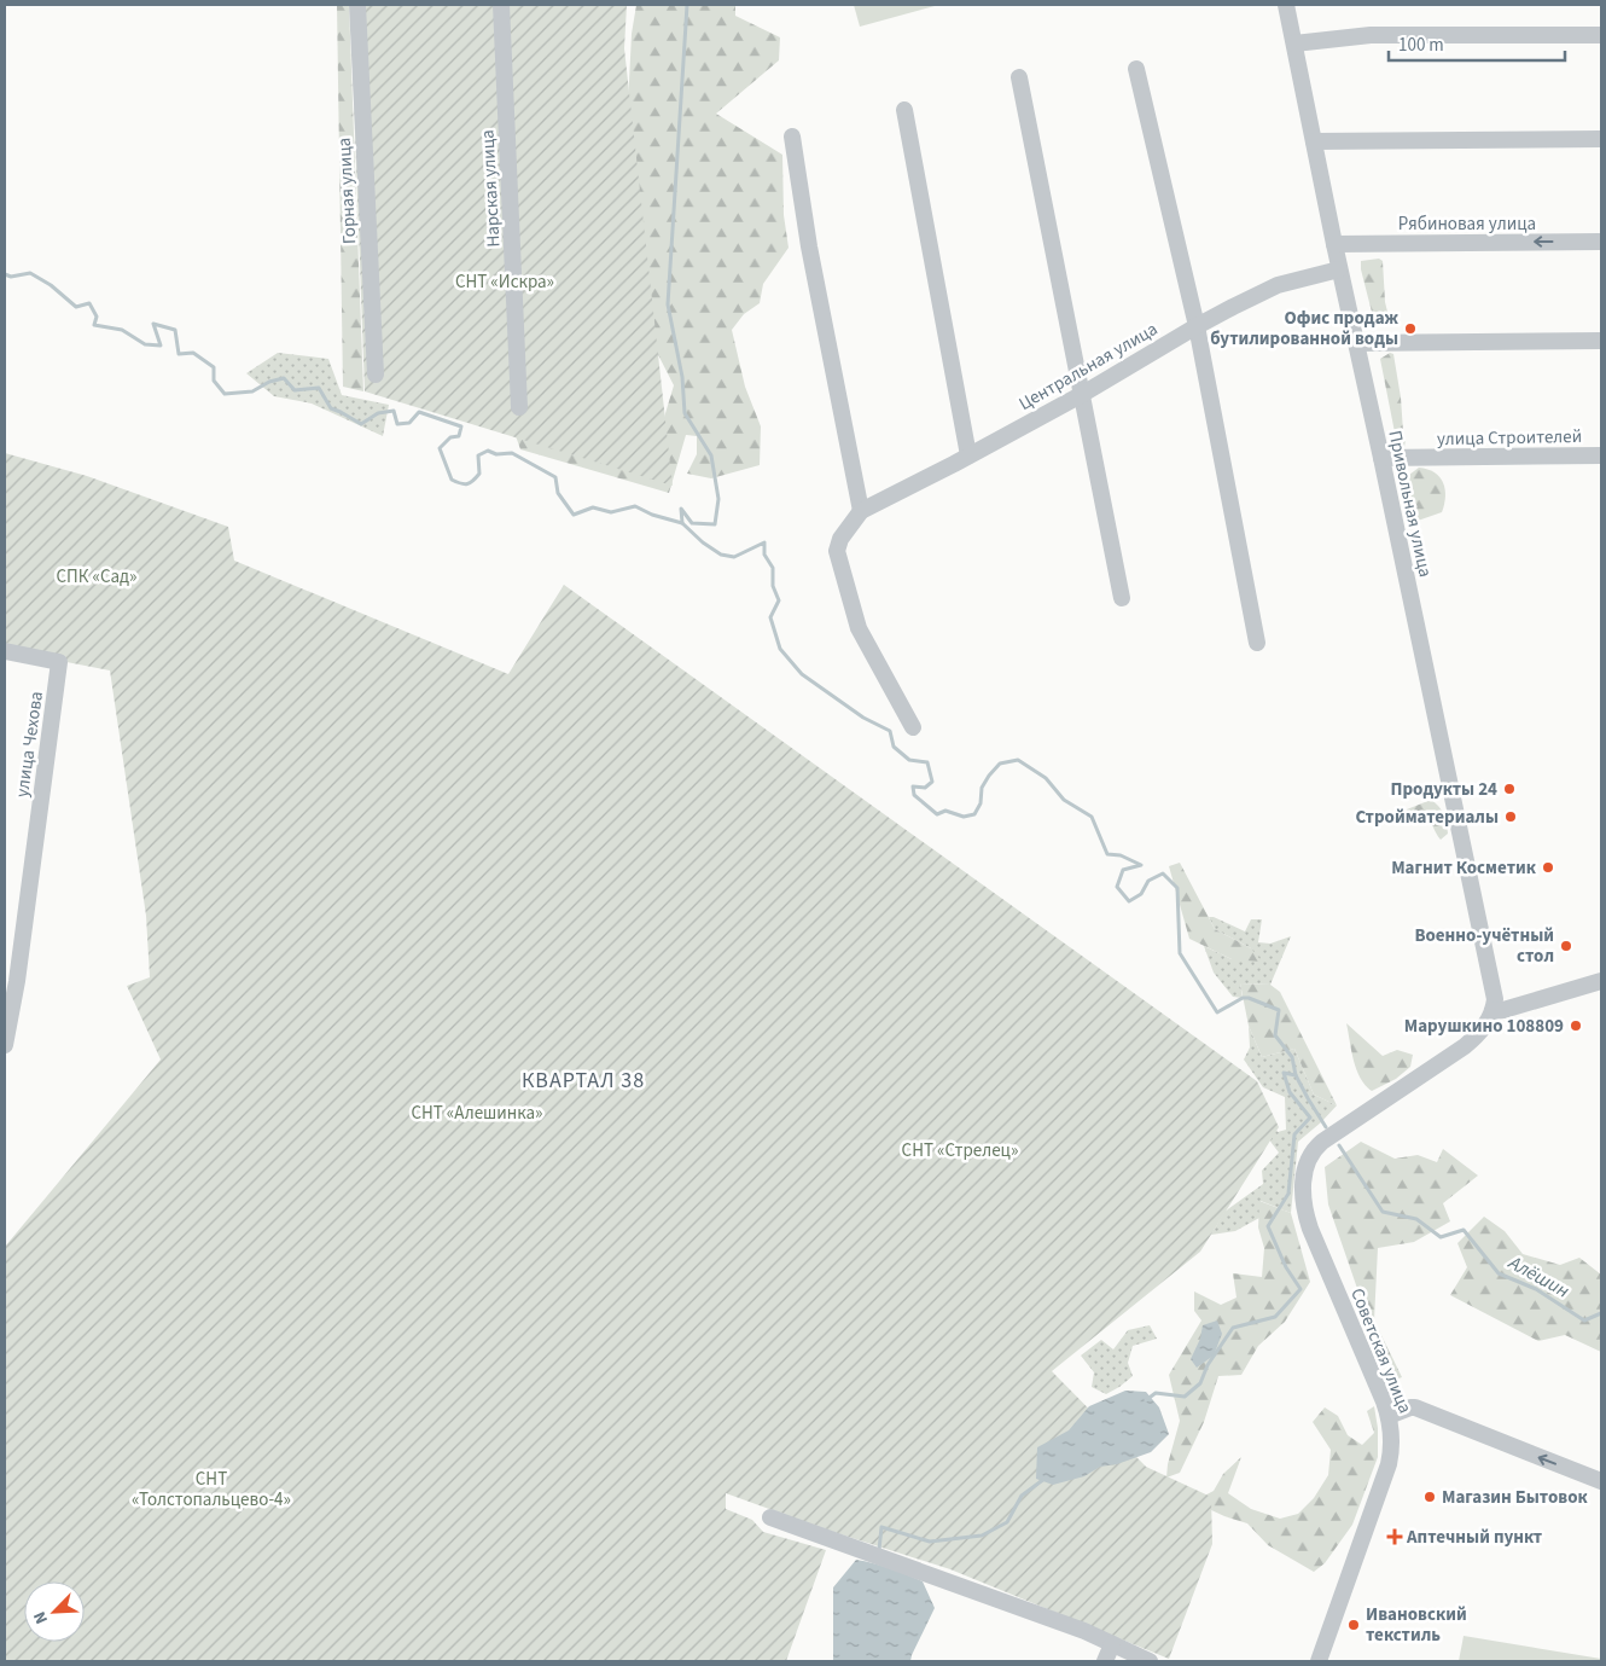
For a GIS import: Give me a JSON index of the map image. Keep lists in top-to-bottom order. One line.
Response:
{"streets":{"street":["Нарская улица","Горная улица","Рябиновая улица","Центральная улица","улица Строителей","Привольная улица","улица Чехова","Советская улица"]},"crossings":[["Рябиновая улица","Привольная улица"],["Центральная улица","Привольная улица"],["улица Строителей","Привольная улица"],["Привольная улица","Советская улица"]],"districts":["КВАРТАЛ 38"],"water":["Алёшин"],"parks":["СНТ «Искра»","СПК «Сад»","СНТ «Алешинка»","СНТ «Стрелец»","СНТ «Толстопальцево-4»"],"places":{"other":["Офис продаж бутилированной воды","Продукты 24","Стройматериалы","Магнит Косметик","Военно-учётный стол","Марушкино 108809","Магазин Бытовок","Ивановский текстиль"],"health":["Аптечный пункт"]},"scale_bar":"100 m","north":"bottom left"}
